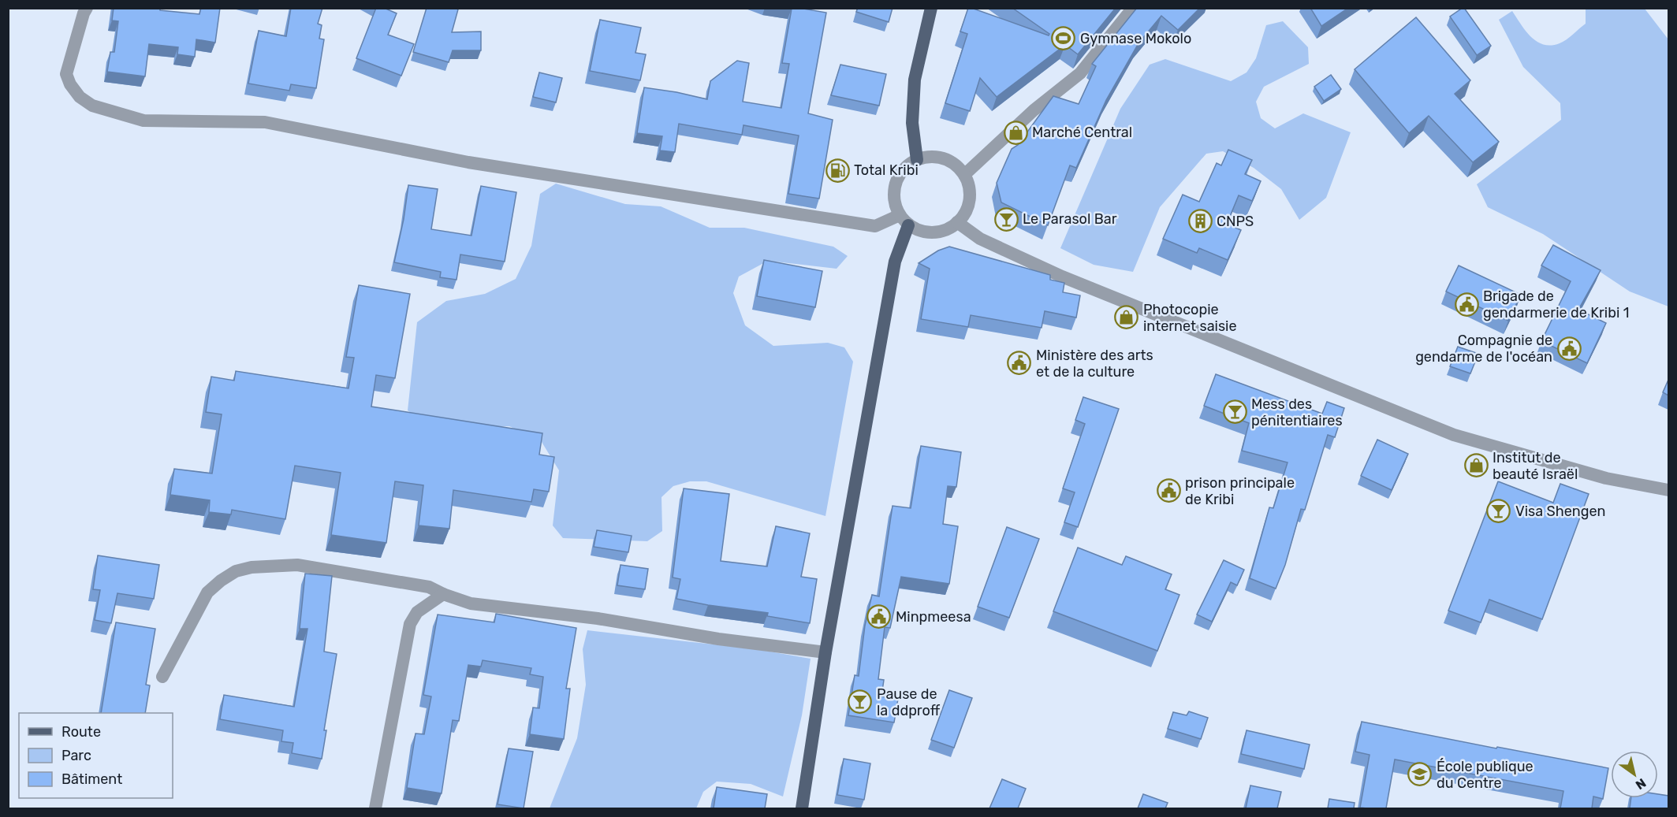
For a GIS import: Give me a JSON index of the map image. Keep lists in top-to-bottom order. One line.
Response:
{"places":{"sports":["Gymnase Mokolo"],"shop":["Marché Central","Photocopie internet saisie","Institut de beauté Israël"],"fuel station":["Total Kribi"],"bar":["Le Parasol Bar","Mess des pénitentiaires","Visa Shengen","Pause de la ddproff"],"building":["CNPS"],"public building":["Brigade de gendarmerie de Kribi 1","Compagnie de gendarme de l'océan","Ministère des arts et de la culture","prison principale de Kribi","Minpmeesa"],"school or university":["École publique du Centre"]},"legend":["Route","Parc","Bâtiment"],"north":"bottom right"}
